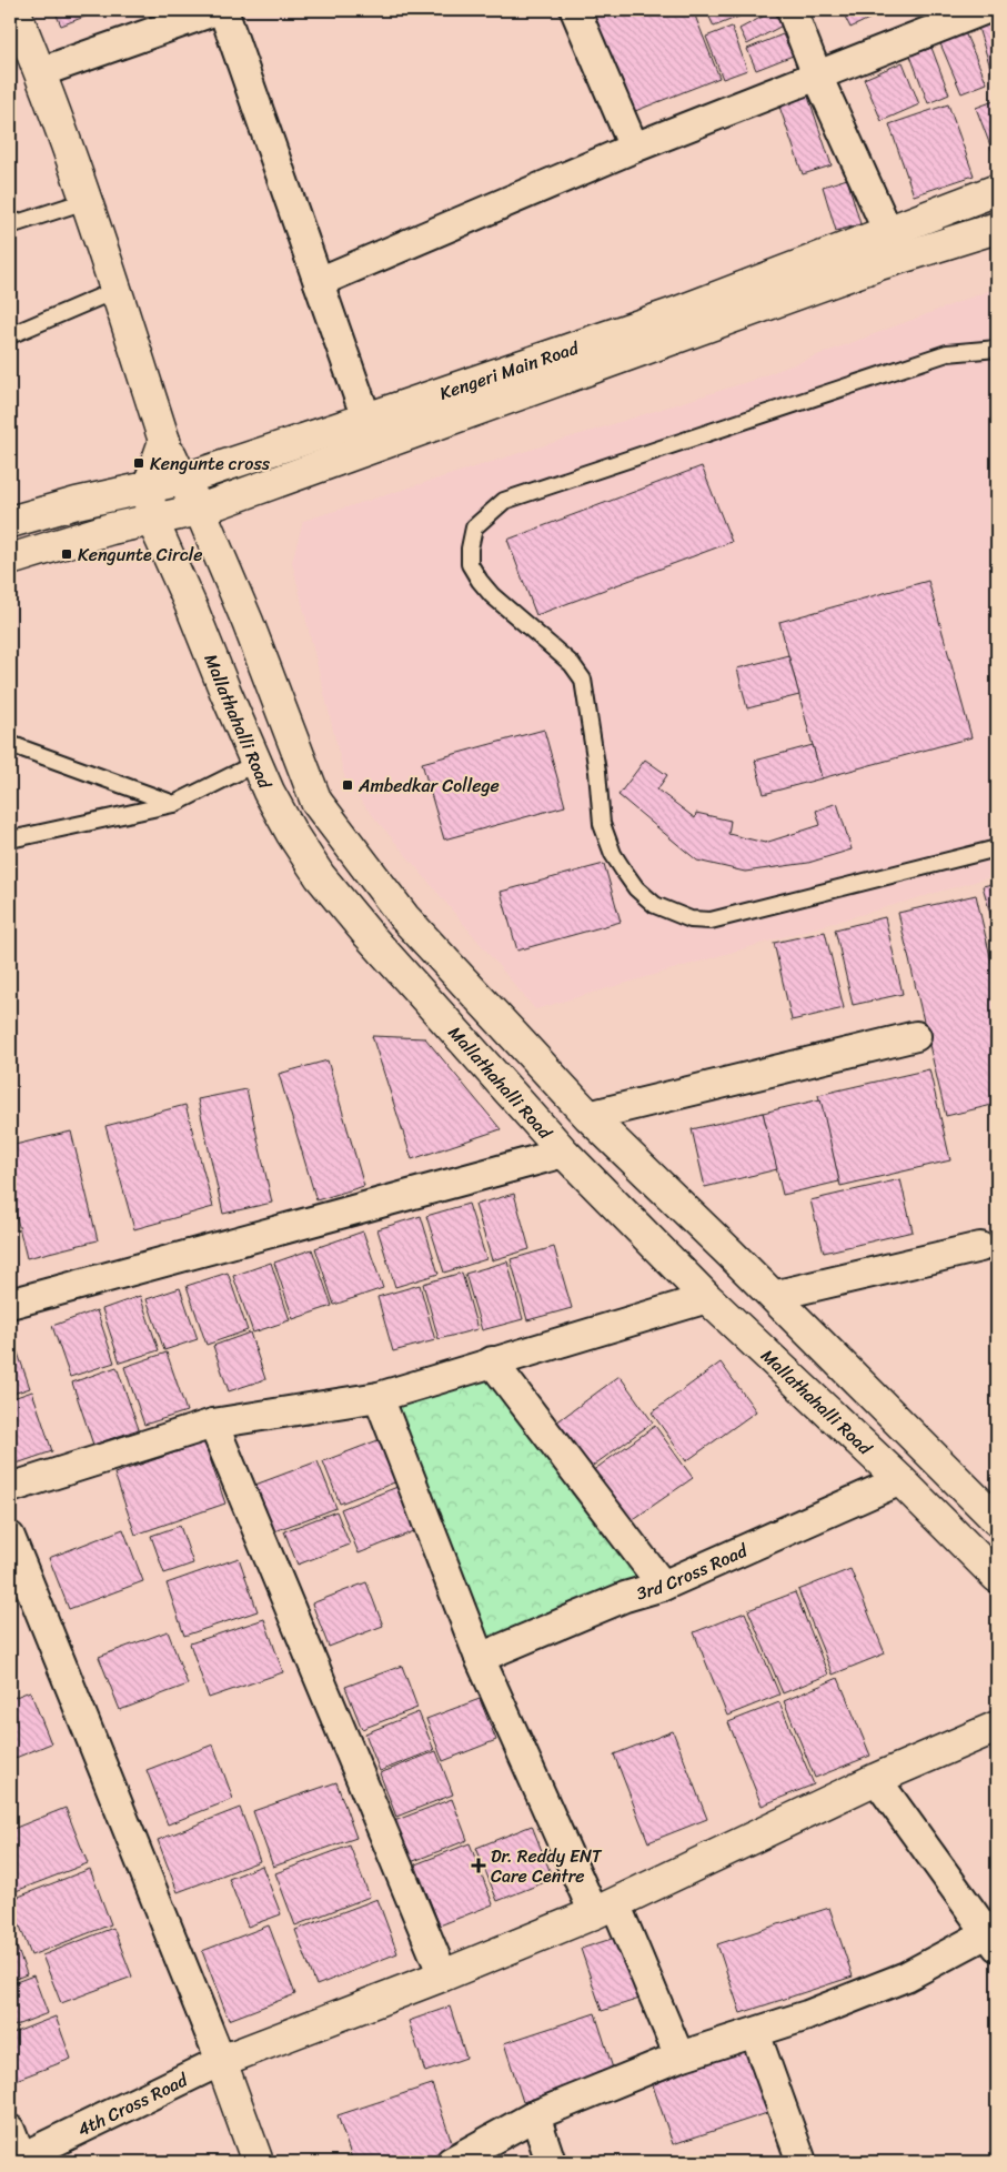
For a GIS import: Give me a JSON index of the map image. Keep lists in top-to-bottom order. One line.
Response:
{"streets":{"main road":["Kengeri Main Road","Mallathahalli Road"],"street":["3rd Cross Road","4th Cross Road"]},"crossings":[["Kengeri Main Road","Mallathahalli Road"],["Mallathahalli Road","3rd Cross Road"]],"places":{"transit":["Kengunte cross","Kengunte Circle","Ambedkar College"],"health":["Dr. Reddy ENT Care Centre"]}}
